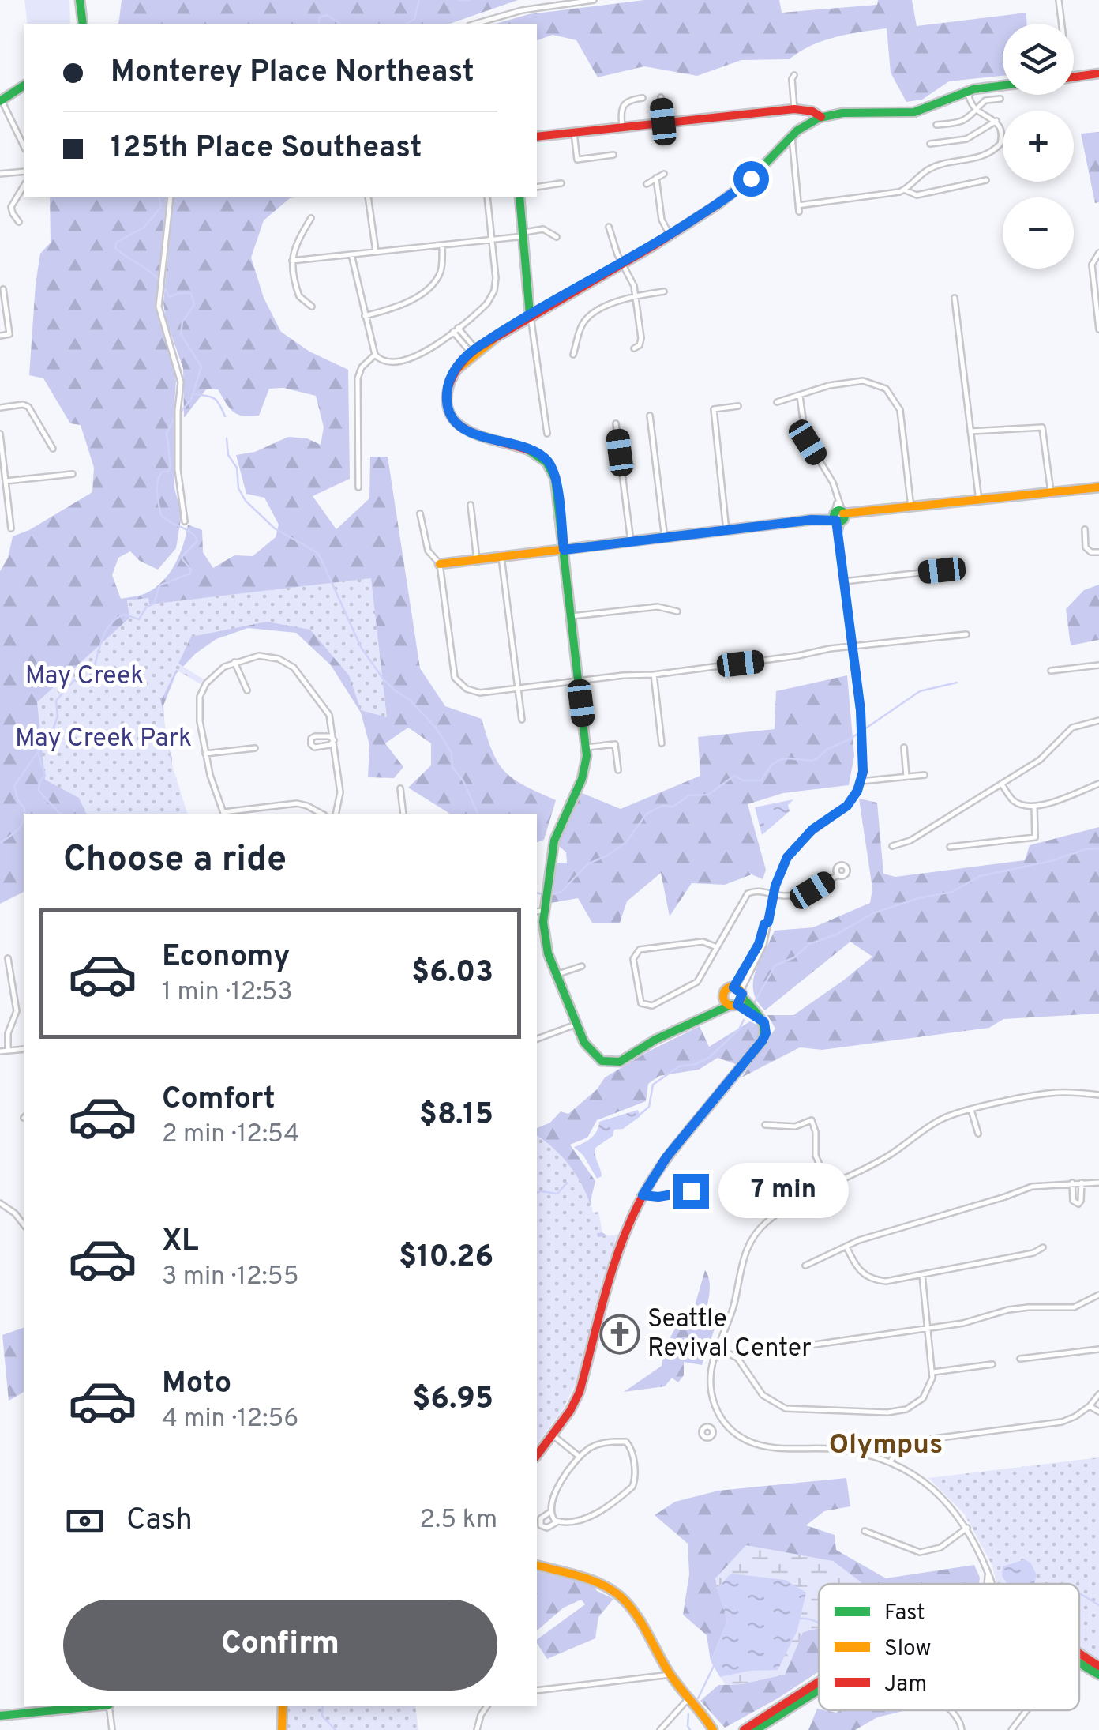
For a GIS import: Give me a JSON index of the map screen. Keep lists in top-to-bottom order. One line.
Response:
{"districts":["Olympus"],"parks":["May Creek","May Creek Park"],"places":{"church":["Seattle Revival Center"]},"legend":["Fast","Slow","Jam"],"page":{"map_buttons":["+","−"],"banner":["Monterey Place Northeast","125th Place Southeast"],"heading":"Choose a ride","list":[{"name":"Economy","note":"1 min · 12:53","value":"$6.03"},{"name":"Comfort","note":"2 min · 12:54","value":"$8.15"},{"name":"XL","note":"3 min · 12:55","value":"$10.26"},{"name":"Moto","note":"4 min · 12:56","value":"$6.95"}],"bubble":"7 min","pay":["Cash","2.5 km"],"buttons":"Confirm"}}
